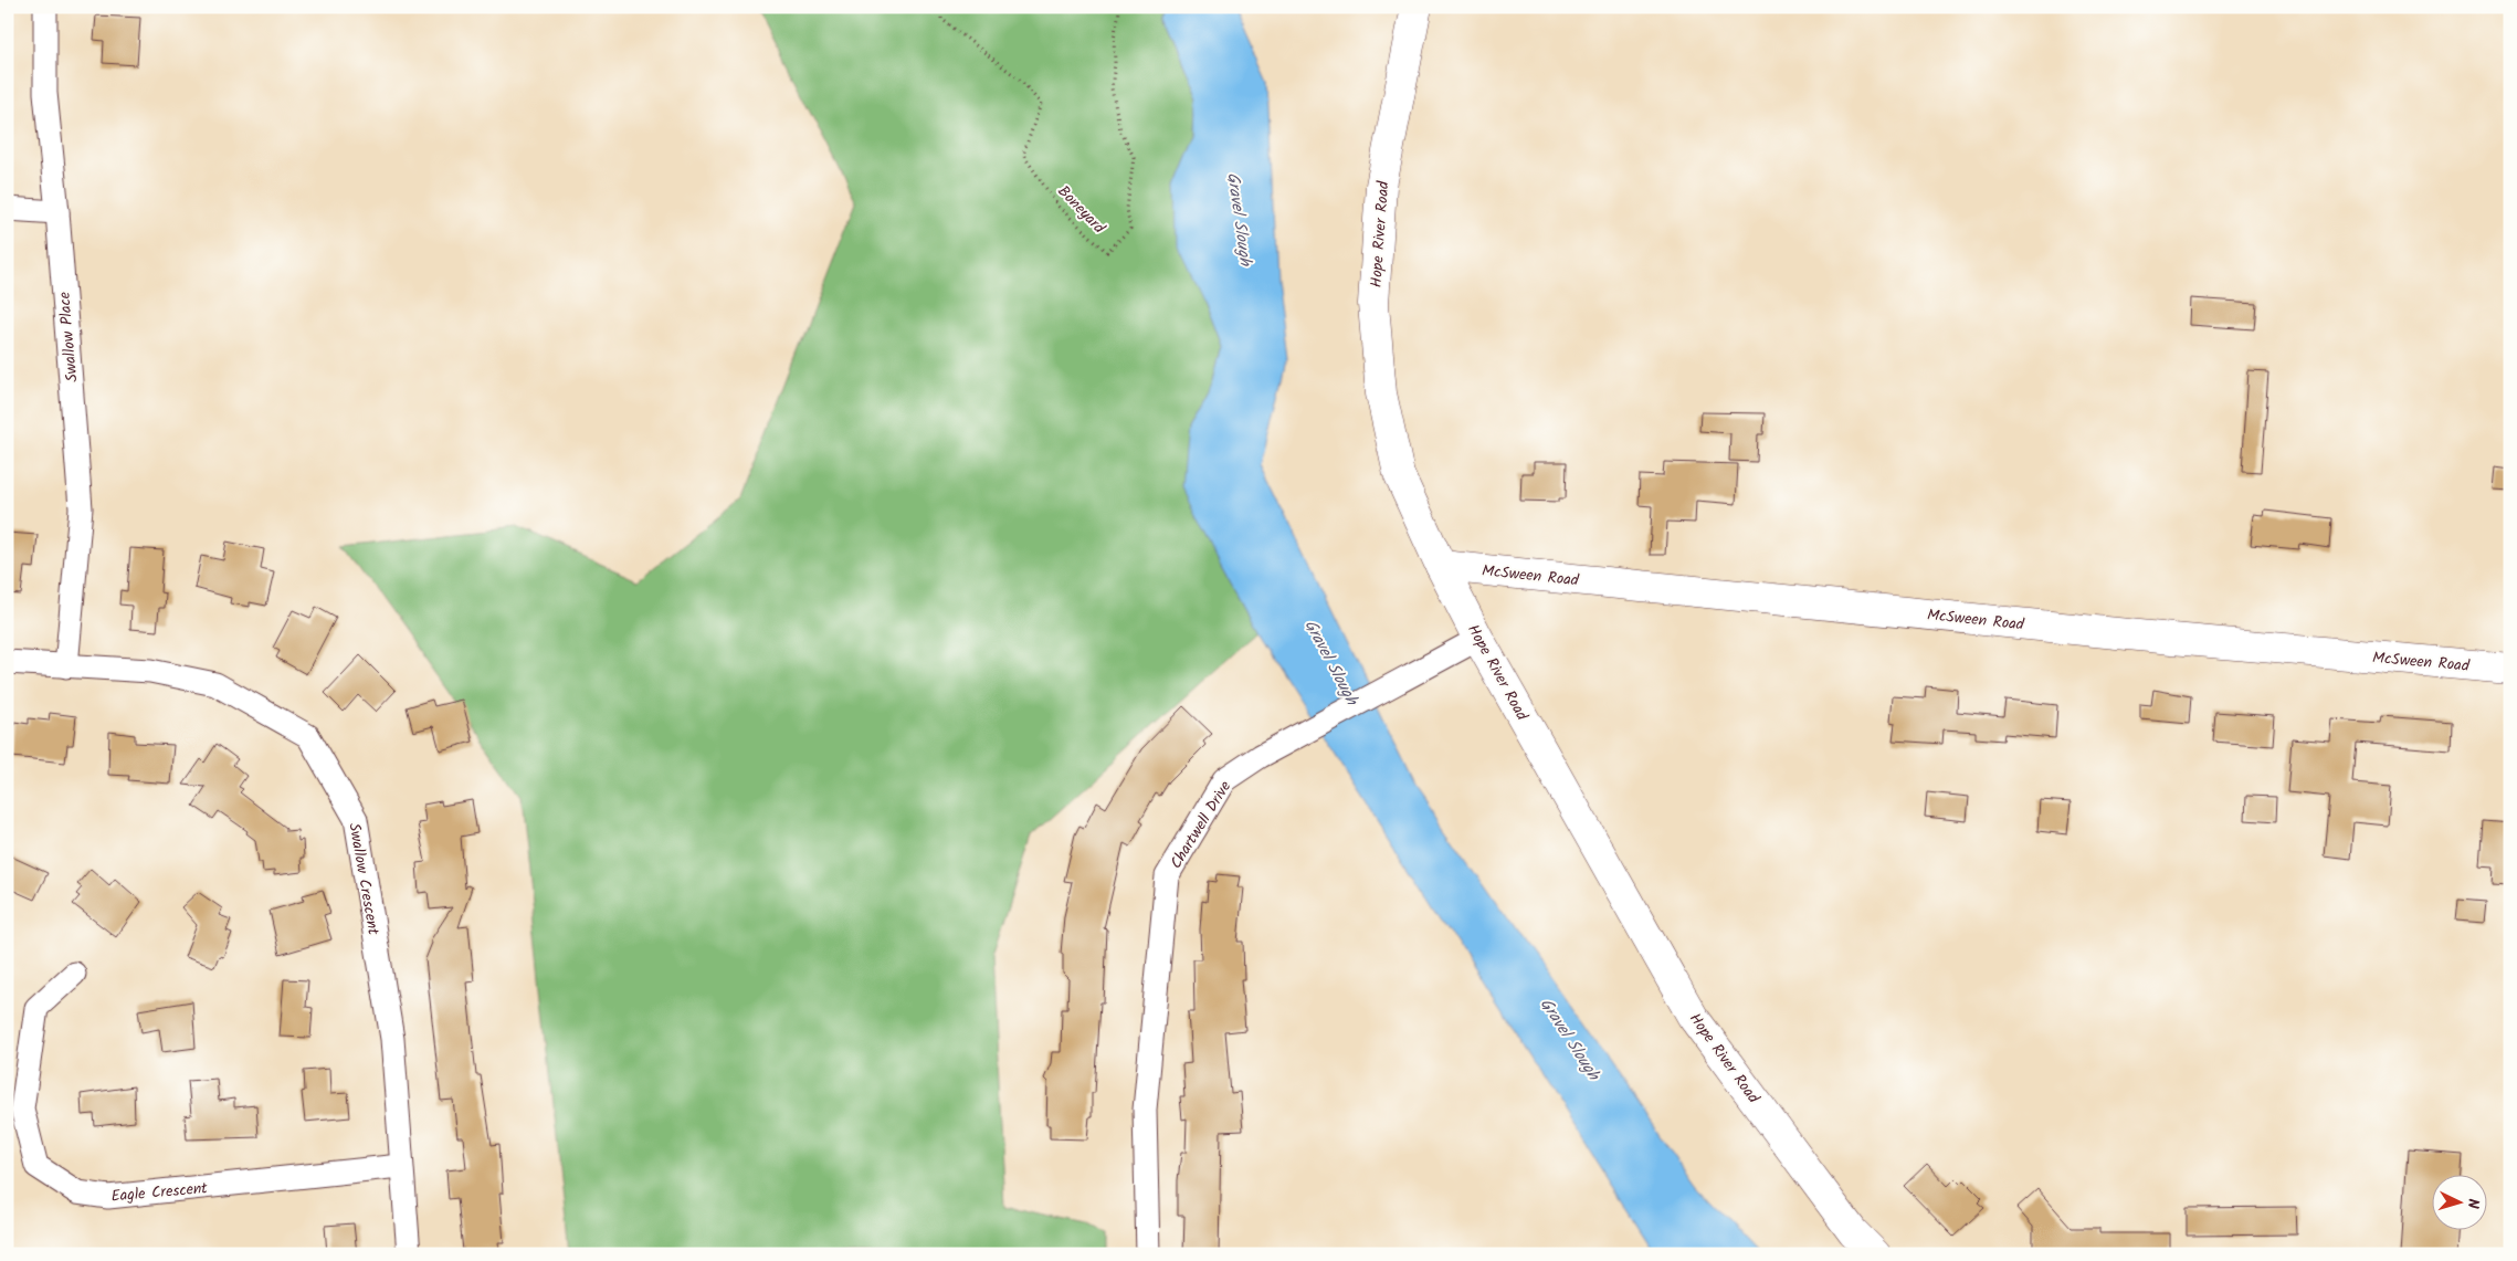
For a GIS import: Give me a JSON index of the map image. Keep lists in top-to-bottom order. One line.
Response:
{"streets":{"street":["Hope River Road","Swallow Place","McSween Road","Chartwell Drive","Swallow Crescent","Eagle Crescent"],"path":["Boneyard"]},"crossings":[["Hope River Road","McSween Road"],["Hope River Road","Chartwell Drive"],["Swallow Place","Swallow Crescent"],["Swallow Crescent","Eagle Crescent"]],"water":["Gravel Slough"],"north":"right"}
